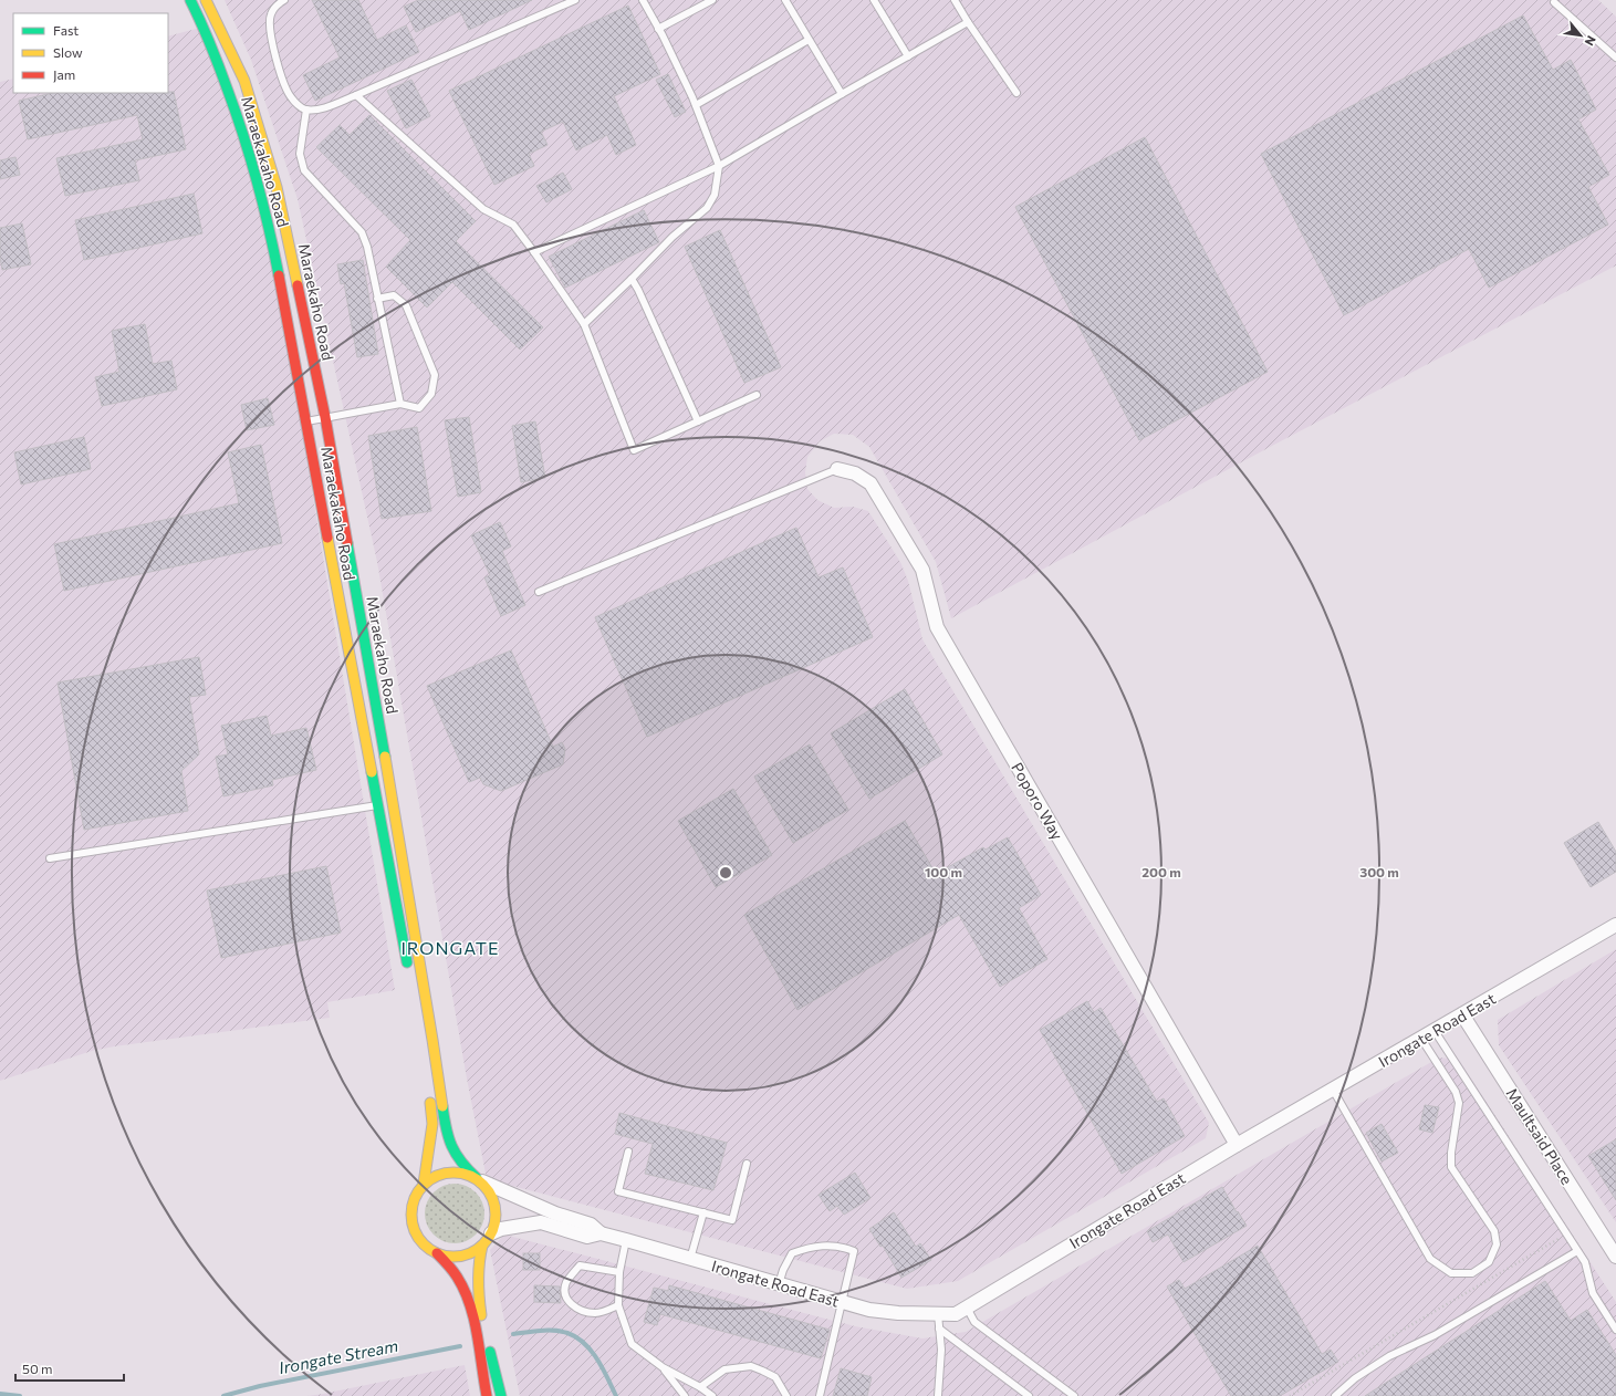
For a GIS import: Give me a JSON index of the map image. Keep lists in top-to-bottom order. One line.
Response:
{"streets":{"main road":["Maraekakaho Road","Maraekaho Road"],"street":["Poporo Way","Irongate Road East","Maultsaid Place"]},"crossings":[["Poporo Way","Irongate Road East"],["Irongate Road East","Maultsaid Place"]],"districts":["IRONGATE"],"water":["Irongate Stream"],"legend":["Fast","Slow","Jam"],"scale_bar":"50 m","north":"bottom right","rings":["100 m","200 m","300 m"]}
